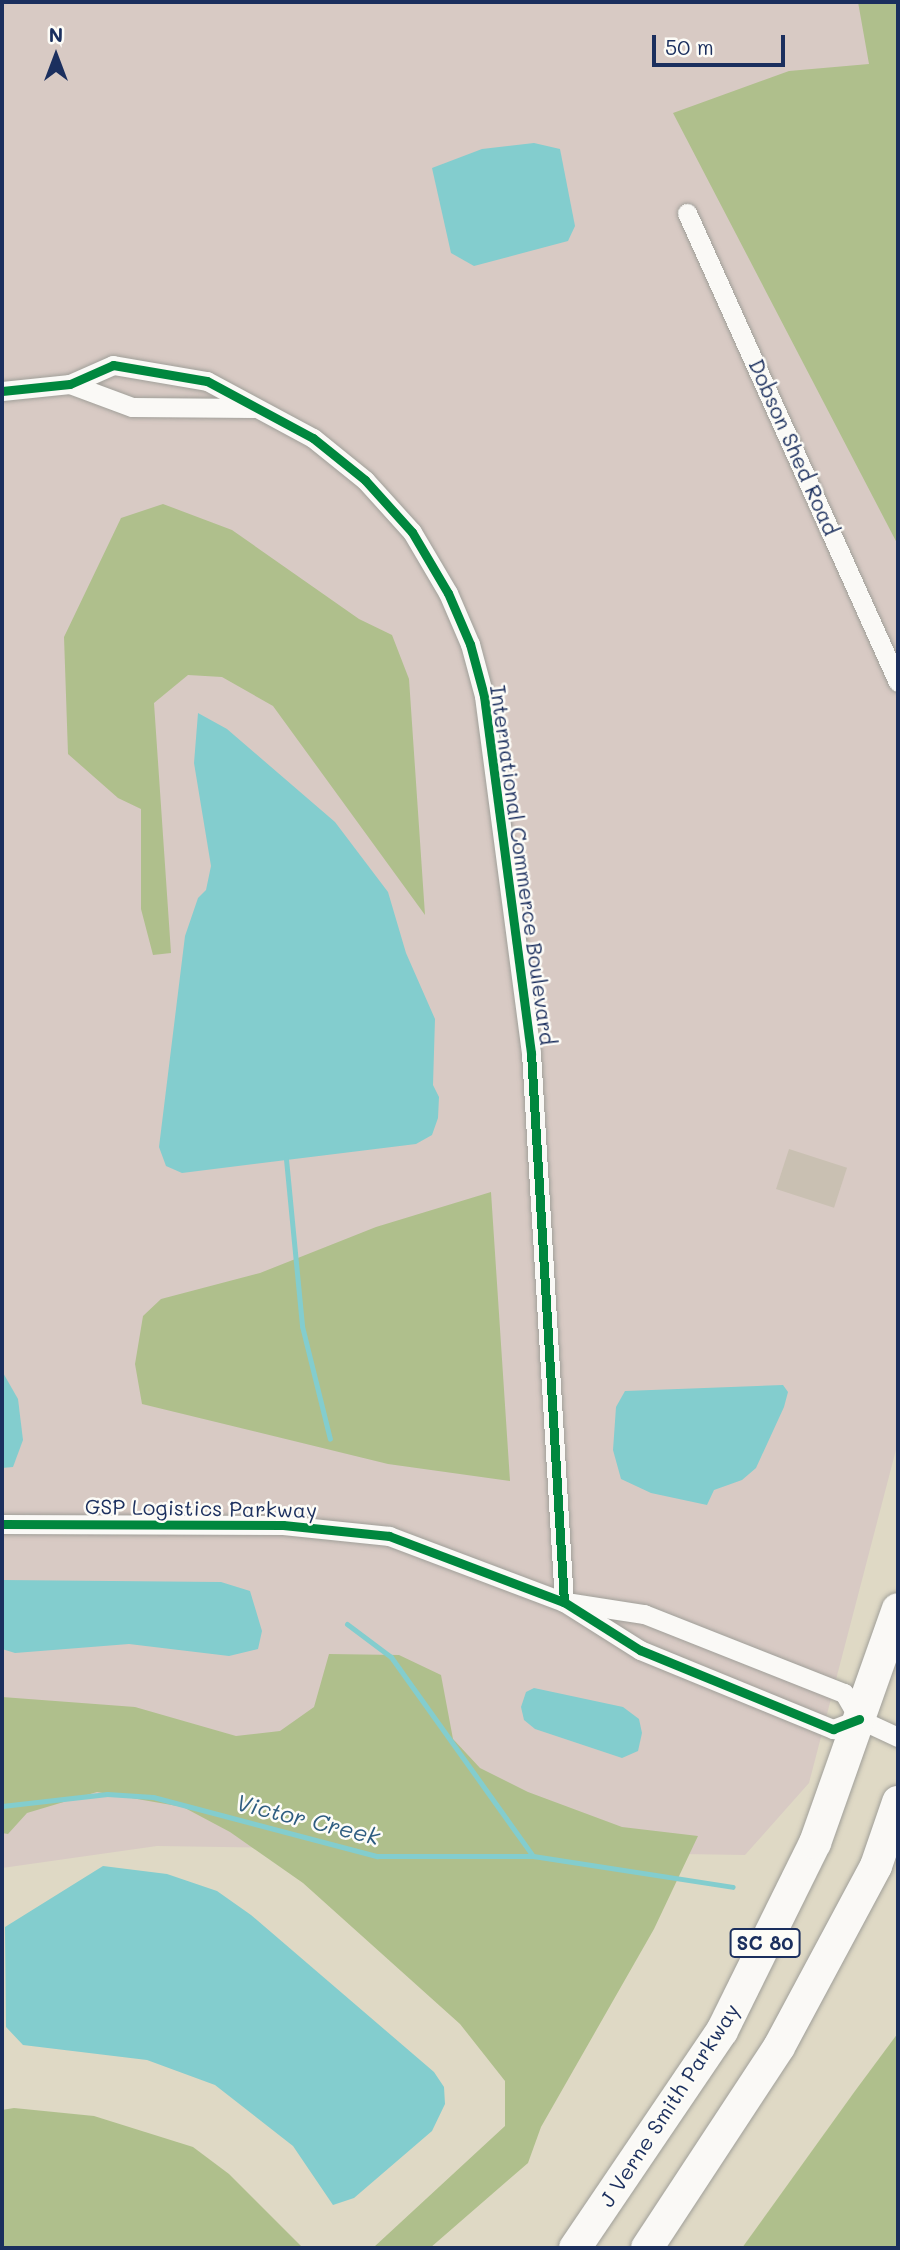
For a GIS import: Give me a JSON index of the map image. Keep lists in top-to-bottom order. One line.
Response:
{"streets":{"main road":["SC 80","J Verne Smith Parkway"],"street":["Dobson Shed Road","International Commerce Boulevard","GSP Logistics Parkway"]},"crossings":[["International Commerce Boulevard","GSP Logistics Parkway"],["GSP Logistics Parkway","J Verne Smith Parkway"]],"water":["Victor Creek"],"scale_bar":"50 m","north":"top"}
